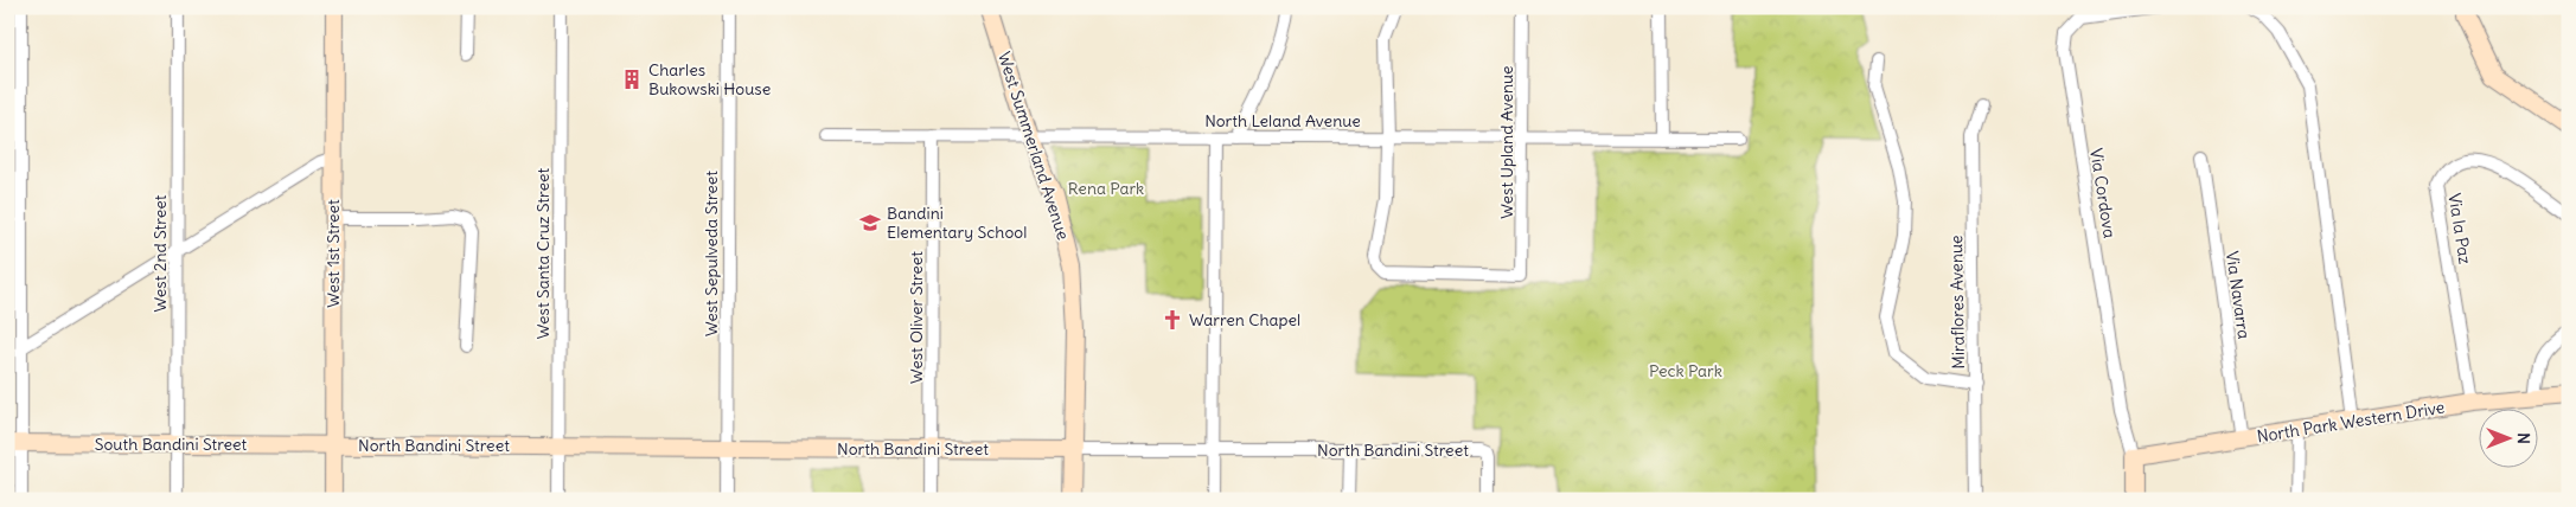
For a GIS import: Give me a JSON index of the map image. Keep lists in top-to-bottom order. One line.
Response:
{"streets":{"street":["North Leland Avenue","West Upland Avenue","West Summerland Avenue","Via Cordova","Via la Paz","West 2nd Street","West 1st Street","West Santa Cruz Street","West Sepulveda Street","Via Navarra","Miraflores Avenue","West Oliver Street","North Park Western Drive","South Bandini Street","North Bandini Street"]},"crossings":[["North Leland Avenue","West Upland Avenue"],["North Leland Avenue","West Summerland Avenue"],["North Leland Avenue","West Oliver Street"],["West Summerland Avenue","North Bandini Street"],["Via Cordova","North Park Western Drive"],["Via la Paz","North Park Western Drive"],["West 2nd Street","South Bandini Street"],["West 1st Street","South Bandini Street"],["West 1st Street","North Bandini Street"],["West Santa Cruz Street","North Bandini Street"],["West Sepulveda Street","North Bandini Street"],["Via Navarra","North Park Western Drive"],["West Oliver Street","North Bandini Street"],["South Bandini Street","North Bandini Street"]],"parks":["Rena Park","Peck Park"],"places":{"building":["Charles Bukowski House"],"school or university":["Bandini Elementary School"],"church":["Warren Chapel"]},"north":"right"}
